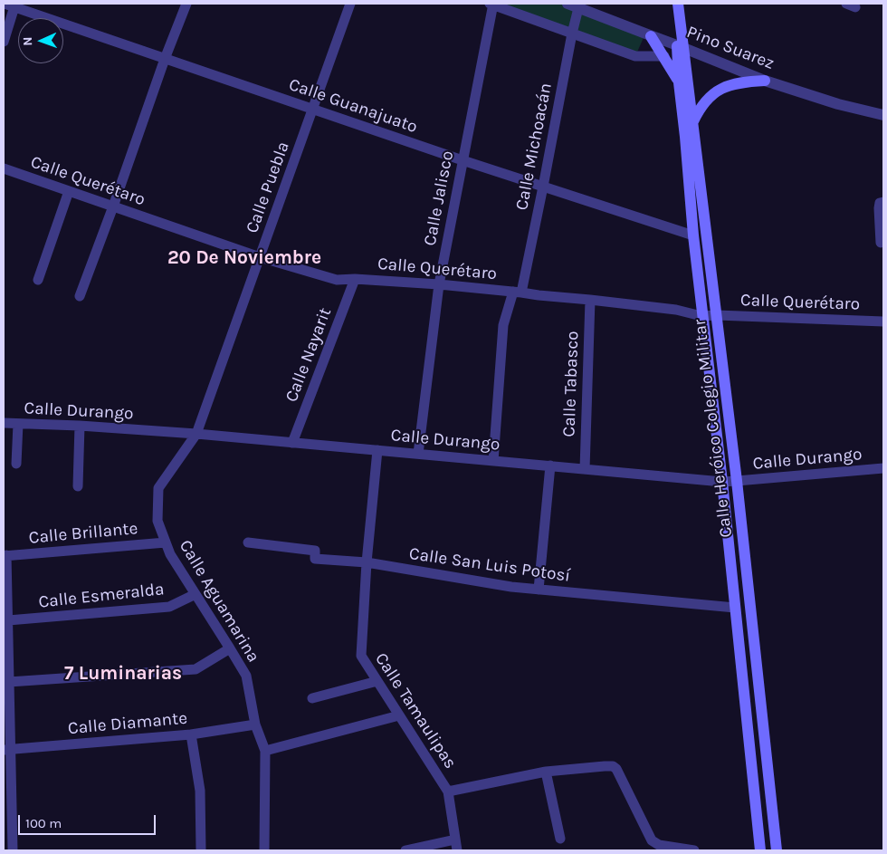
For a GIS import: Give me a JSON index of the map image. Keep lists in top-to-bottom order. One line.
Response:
{"streets":{"main road":["Calle Heróico Colegio Militar"],"street":["Pino Suarez","Calle Guanajuato","Calle Michoacán","Calle Querétaro","Calle Puebla","Calle Jalisco","Calle Nayarit","Calle Tabasco","Calle Durango","Calle Brillante","Calle San Luis Potosí","Calle Esmeralda","Calle Aguamarina","Calle Tamaulipas","Calle Diamante"]},"crossings":[["Pino Suarez","Calle Michoacán"],["Pino Suarez","Calle Heróico Colegio Militar"],["Calle Guanajuato","Calle Michoacán"],["Calle Guanajuato","Calle Puebla"],["Calle Guanajuato","Calle Jalisco"],["Calle Guanajuato","Calle Heróico Colegio Militar"],["Calle Michoacán","Calle Querétaro"],["Calle Michoacán","Calle Durango"],["Calle Querétaro","Calle Puebla"],["Calle Querétaro","Calle Jalisco"],["Calle Querétaro","Calle Nayarit"],["Calle Querétaro","Calle Tabasco"],["Calle Querétaro","Calle Heróico Colegio Militar"],["Calle Puebla","Calle Durango"],["Calle Puebla","Calle Aguamarina"],["Calle Jalisco","Calle Durango"],["Calle Nayarit","Calle Durango"],["Calle Tabasco","Calle Durango"],["Calle Durango","Calle Heróico Colegio Militar"],["Calle Durango","Calle Aguamarina"],["Calle Durango","Calle Tamaulipas"],["Calle Heróico Colegio Militar","Calle San Luis Potosí"],["Calle Brillante","Calle Aguamarina"],["Calle San Luis Potosí","Calle Tamaulipas"],["Calle Esmeralda","Calle Aguamarina"],["Calle Aguamarina","Calle Diamante"]],"districts":["20 De Noviembre","7 Luminarias"],"scale_bar":"100 m","north":"left"}
